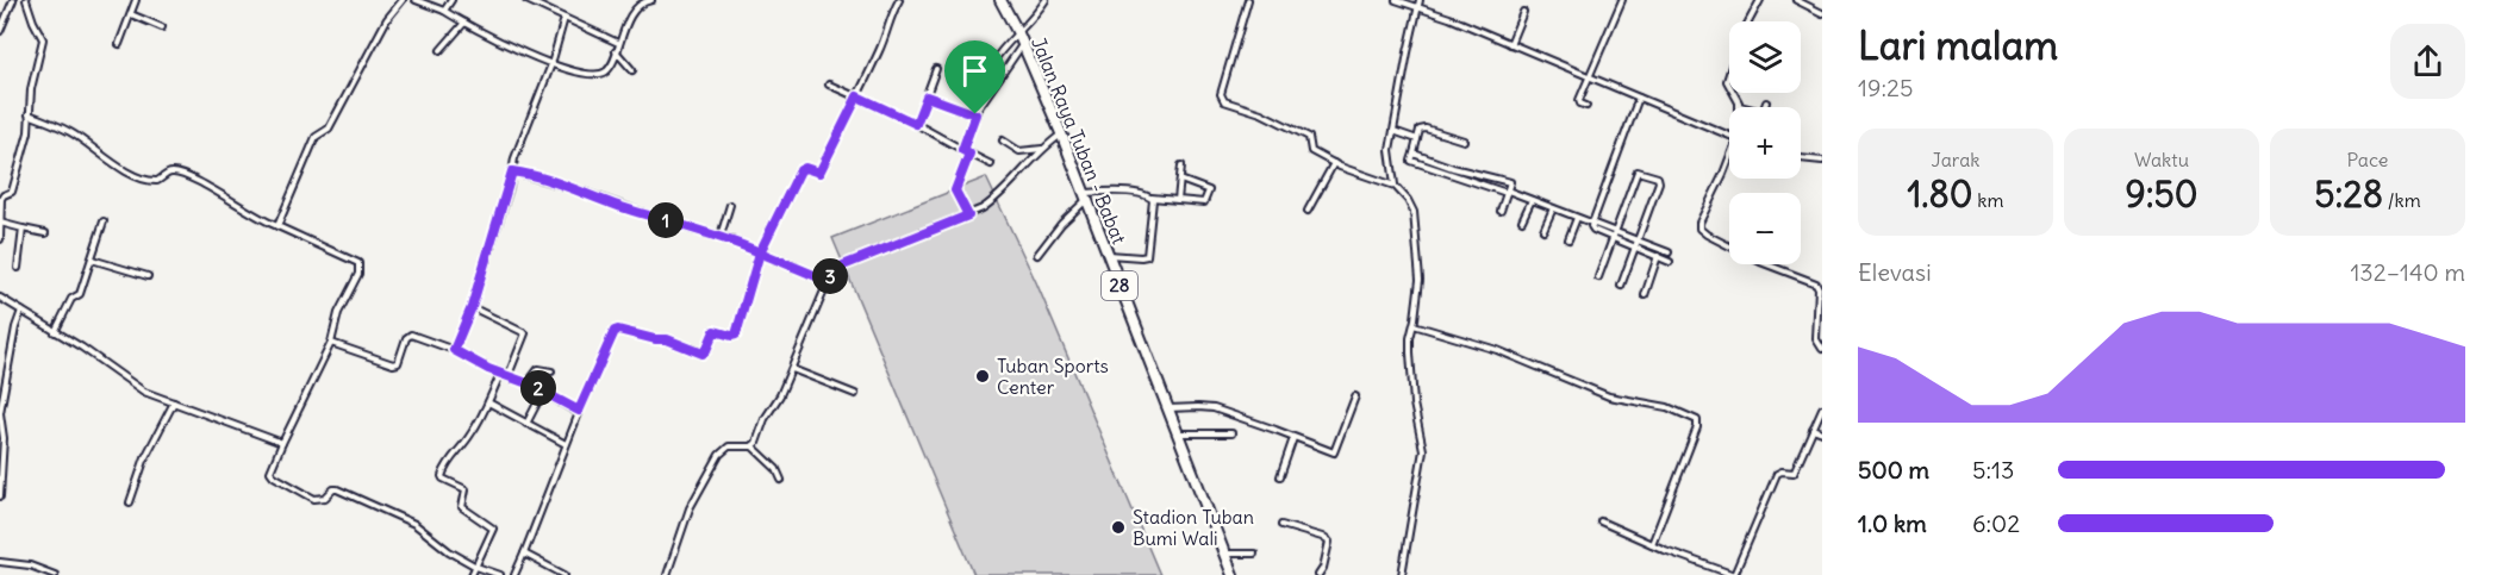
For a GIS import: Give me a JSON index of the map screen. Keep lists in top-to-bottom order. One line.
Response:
{"streets":{"highway":["Jalan Raya Tuban - Babat","28"]},"places":["Tuban Sports Center","Stadion Tuban Bumi Wali"],"page":{"heading":["Lari malam","19:25"],"map_buttons":["+","−"],"stats":[["Jarak","1.80 km"],["Waktu","9:50"],["Pace","5:28 /km"]],"pins":["1","3","2"],"chart":["Elevasi","132–140 m"],"list":[{"name":"500 m","note":"5:13"},{"name":"1.0 km","note":"6:02"}]}}
